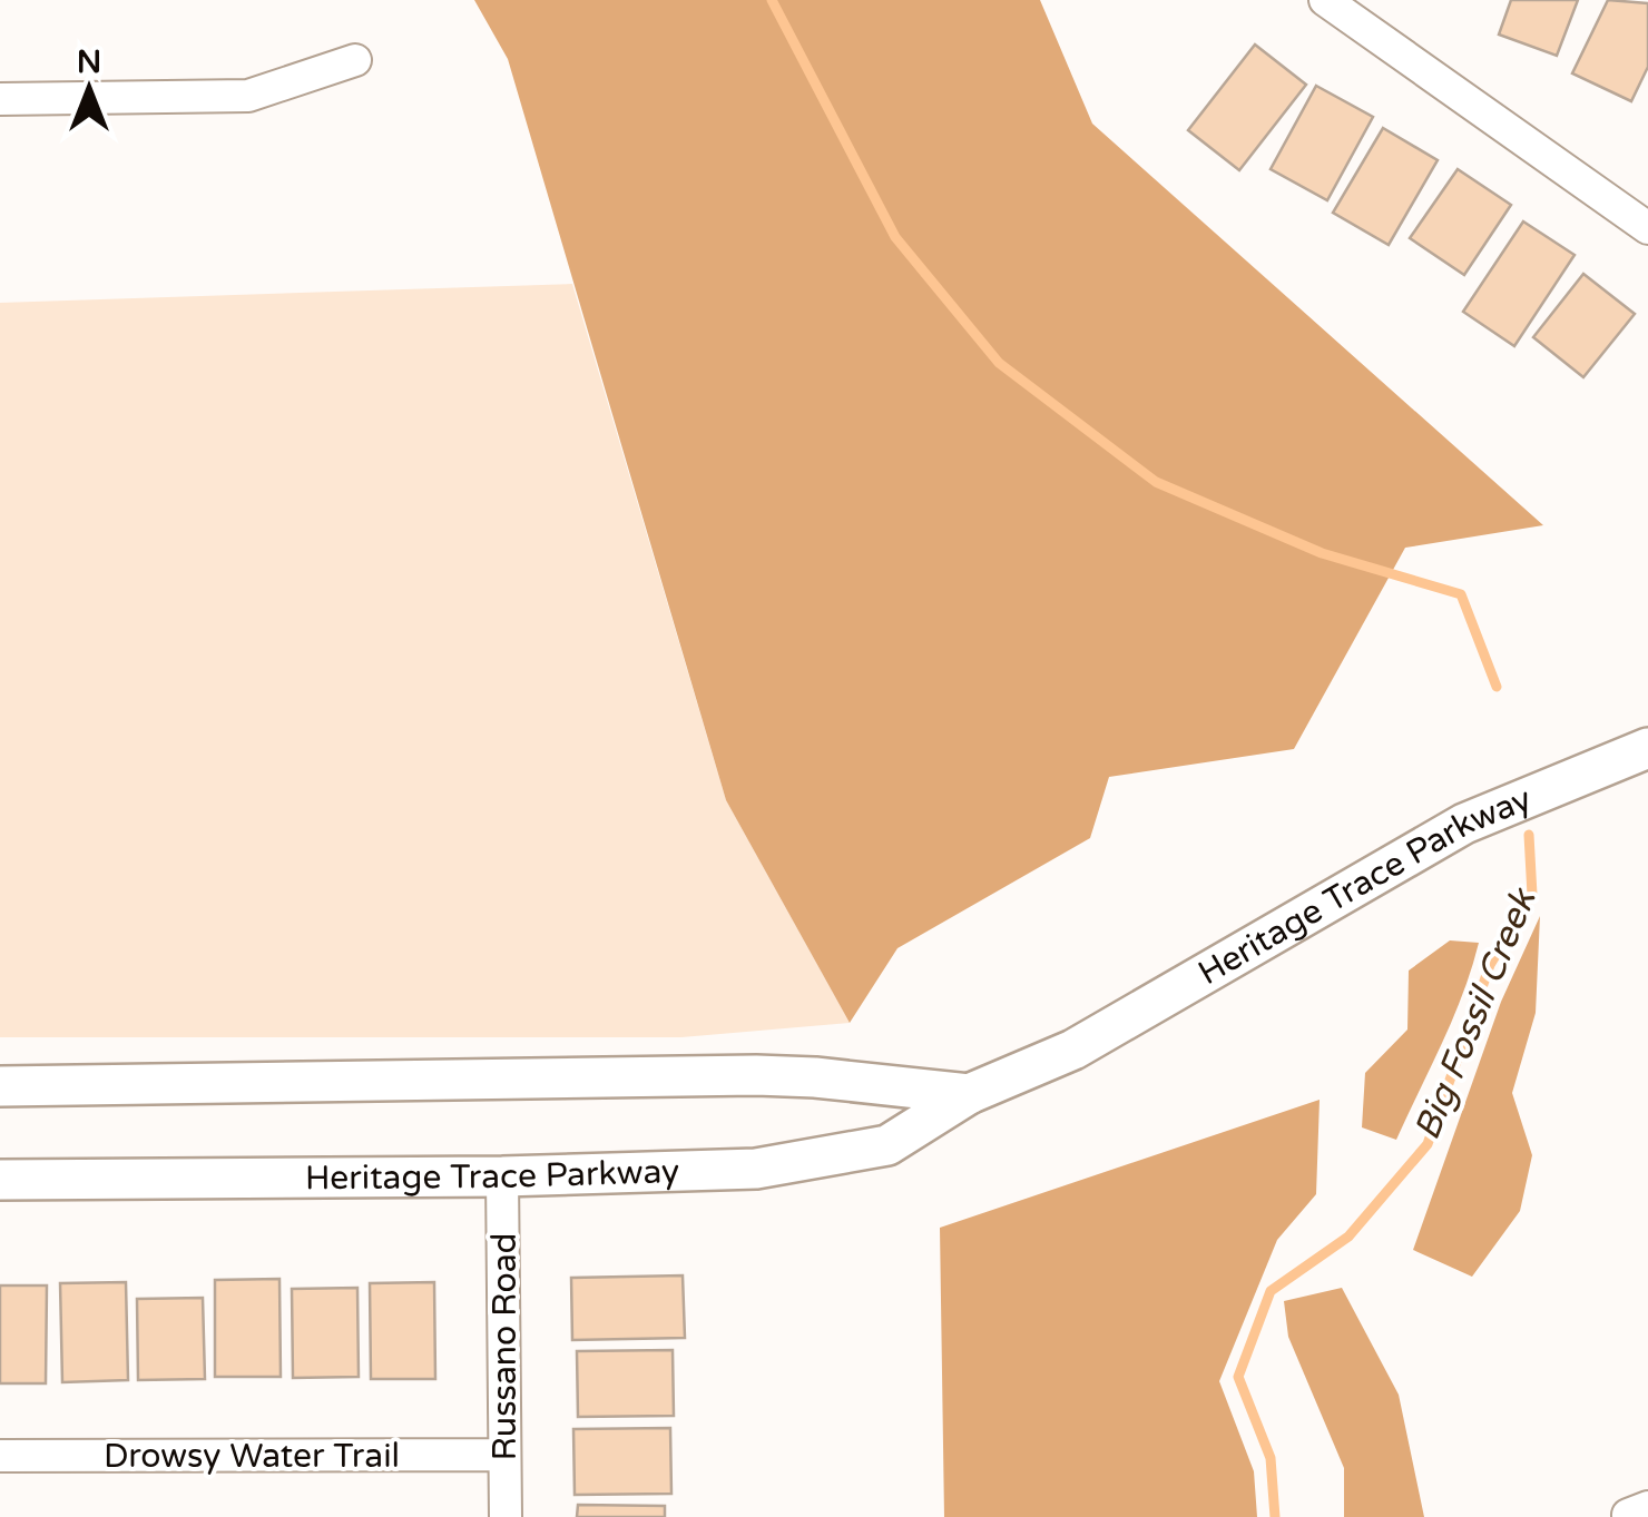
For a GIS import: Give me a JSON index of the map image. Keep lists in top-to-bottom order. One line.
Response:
{"streets":{"street":["Heritage Trace Parkway","Russano Road","Drowsy Water Trail"]},"crossings":[["Heritage Trace Parkway","Russano Road"],["Russano Road","Drowsy Water Trail"]],"water":["Big Fossil Creek"],"north":"top"}
